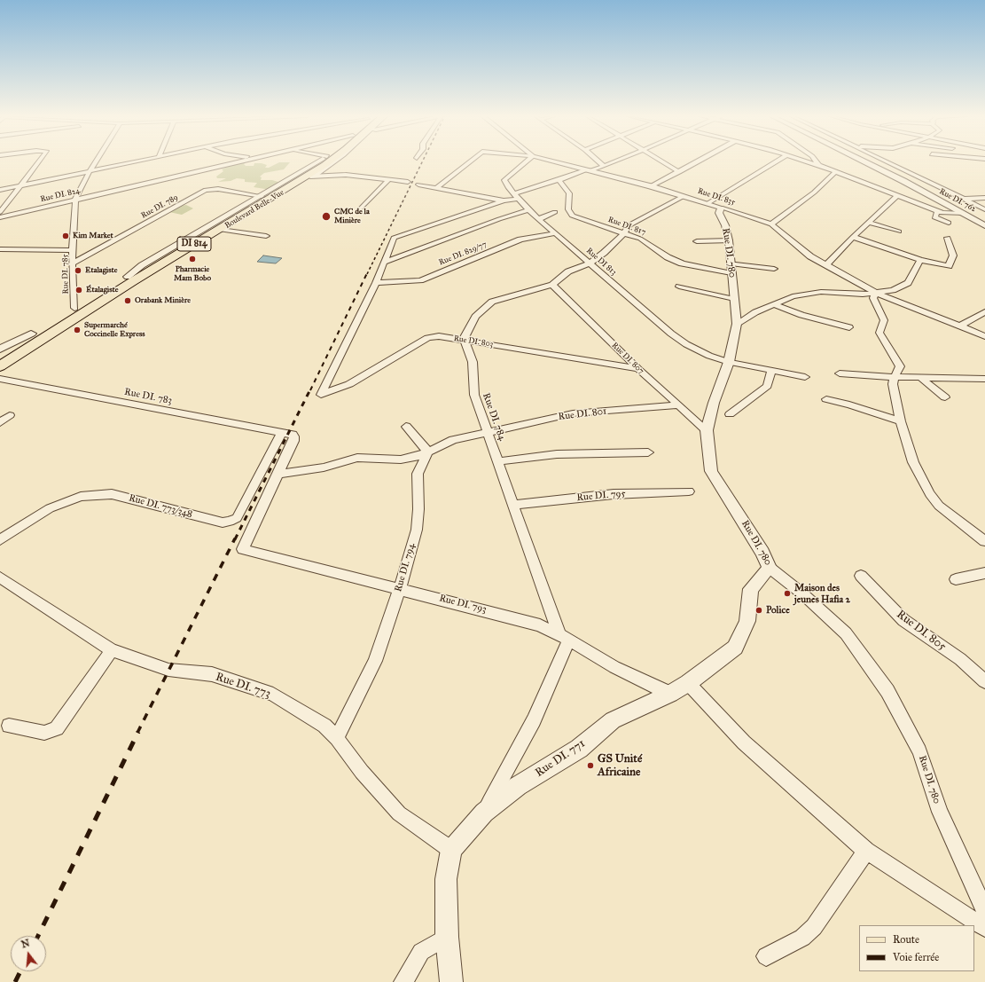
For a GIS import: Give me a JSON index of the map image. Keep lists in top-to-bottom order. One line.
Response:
{"streets":{"main road":["Boulevard Belle-Vue","DI 814"],"street":["Rue DI. 824","Rue DI. 835","Rue DI. 762","Rue DI. 789","Rue DI. 817","Rue DI. 780","Rue DI. 829/77","Rue DI 813","Rue DI. 785","Rue DI. 803","Rue DI. 807","Rue DI. 783","Rue DI. 801","Rue DI. 784","Rue DI. 795","Rue DI. 773/348","Rue DI. 794","Rue DI. 793","Rue DI. 805","Rue DI. 773","Rue DI. 771"]},"crossings":[["Rue DI. 824","Rue DI. 785"],["Rue DI. 835","Rue DI. 780"],["Rue DI. 789","Boulevard Belle-Vue"],["Rue DI. 789","Rue DI. 785"],["Boulevard Belle-Vue","Rue DI. 785"],["Rue DI. 817","Rue DI. 780"],["Rue DI. 780","Rue DI 813"],["Rue DI. 780","Rue DI. 807"],["Rue DI. 780","Rue DI. 771"],["Rue DI. 829/77","Rue DI 813"],["Rue DI. 829/77","Rue DI. 803"],["Rue DI. 803","Rue DI. 807"],["Rue DI. 803","Rue DI. 784"],["Rue DI. 807","Rue DI. 801"],["Rue DI. 783","Rue DI. 773/348"],["Rue DI. 783","Rue DI. 793"],["Rue DI. 801","Rue DI. 784"],["Rue DI. 784","Rue DI. 795"],["Rue DI. 784","Rue DI. 793"],["Rue DI. 794","Rue DI. 793"],["Rue DI. 794","Rue DI. 773"],["Rue DI. 793","Rue DI. 771"],["Rue DI. 773","Rue DI. 771"]],"places":["CMC de la Minière","Kim Market","Pharmacie Mam Bobo","Etalagiste","Étalagiste","Orabank Minière","Supermarché Coccinelle Express","Maison des jeunes Hafia 2","Police","GS Unité Africaine"],"legend":["Route","Voie ferrée"],"north":"top"}
